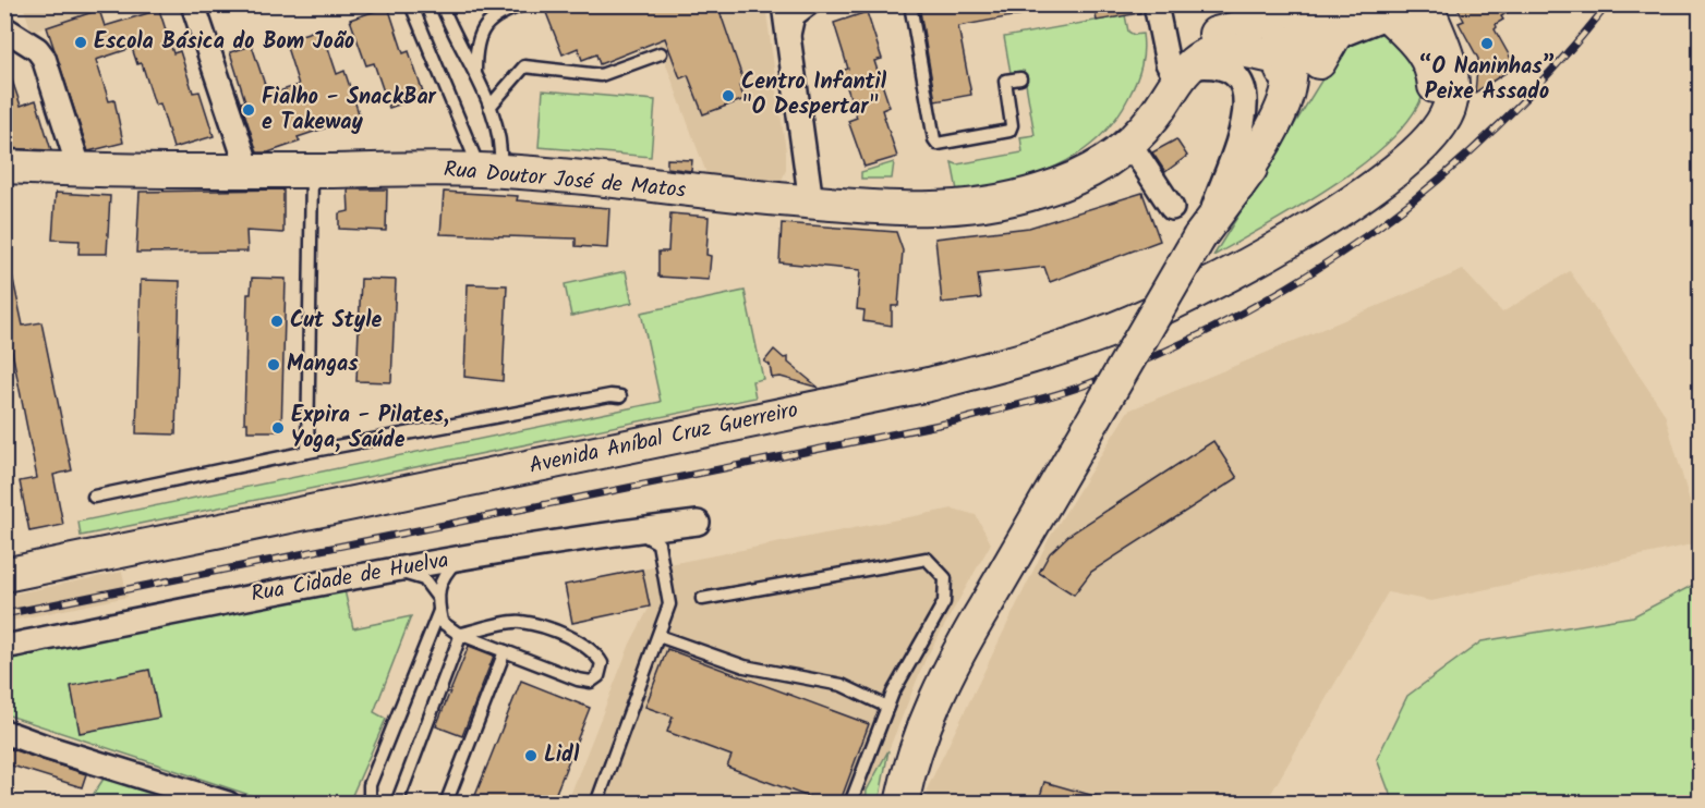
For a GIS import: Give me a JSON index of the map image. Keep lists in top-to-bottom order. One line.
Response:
{"streets":{"street":["Rua Doutor José de Matos","Avenida Aníbal Cruz Guerreiro","Rua Cidade de Huelva"]},"places":["Escola Básica do Bom João","“O Naninhas” Peixe Assado","Centro Infantil \"O Despertar\"","Fialho - SnackBar e Takeway","Cut Style","Mangas","Expira - Pilates, Yoga, Saúde","Lidl"]}
